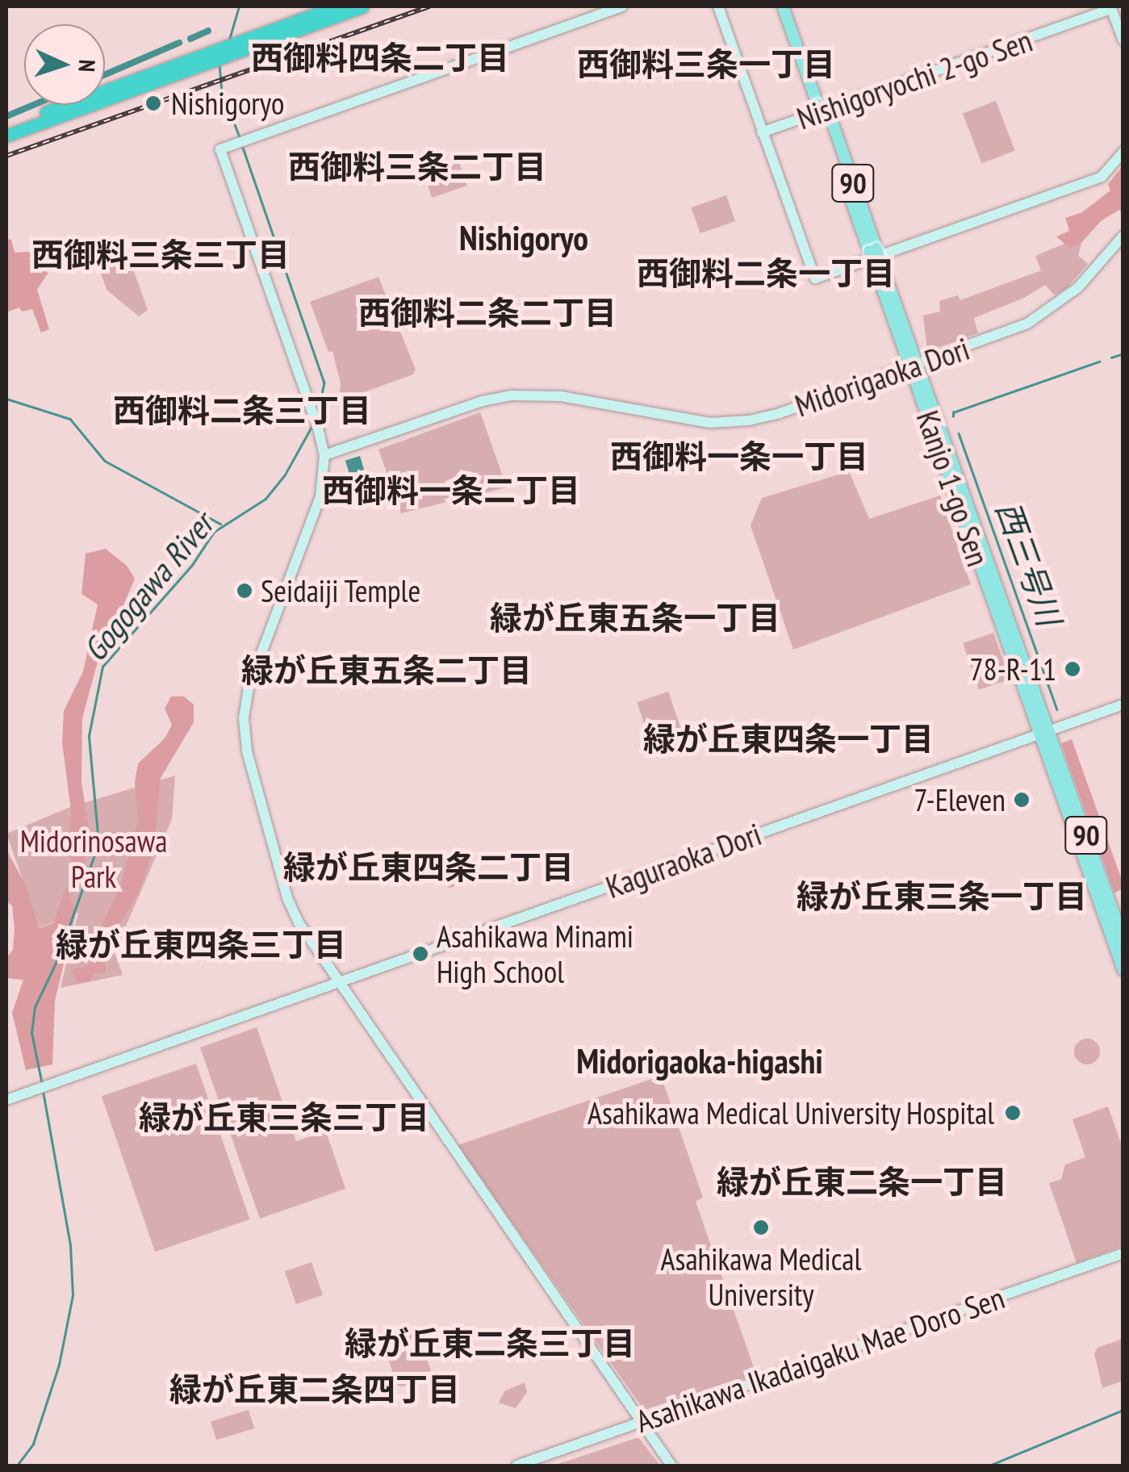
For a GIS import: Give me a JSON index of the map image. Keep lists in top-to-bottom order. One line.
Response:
{"streets":{"main road":["90","Kanjo 1-go Sen"],"street":["Nishigoryochi 2-go Sen","Midorigaoka Dori","Kaguraoka Dori","Asahikawa Ikadaigaku Mae Doro Sen"]},"crossings":[["Midorigaoka Dori","Kanjo 1-go Sen"],["Kanjo 1-go Sen","Kaguraoka Dori"]],"districts":["西御料四条二丁目","西御料三条一丁目","西御料三条二丁目","Nishigoryo","西御料三条三丁目","西御料二条一丁目","西御料二条二丁目","西御料二条三丁目","西御料一条一丁目","西御料一条二丁目","緑が丘東五条一丁目","緑が丘東五条二丁目","緑が丘東四条一丁目","緑が丘東四条二丁目","緑が丘東三条一丁目","緑が丘東四条三丁目","Midorigaoka-higashi","緑が丘東三条三丁目","緑が丘東二条一丁目","緑が丘東二条三丁目","緑が丘東二条四丁目"],"water":["西三号川","Gogogawa River"],"parks":["Midorinosawa Park"],"places":["Nishigoryo","Seidaiji Temple","78-R-11","7-Eleven","Asahikawa Minami High School","Asahikawa Medical University Hospital","Asahikawa Medical University"],"north":"right"}
